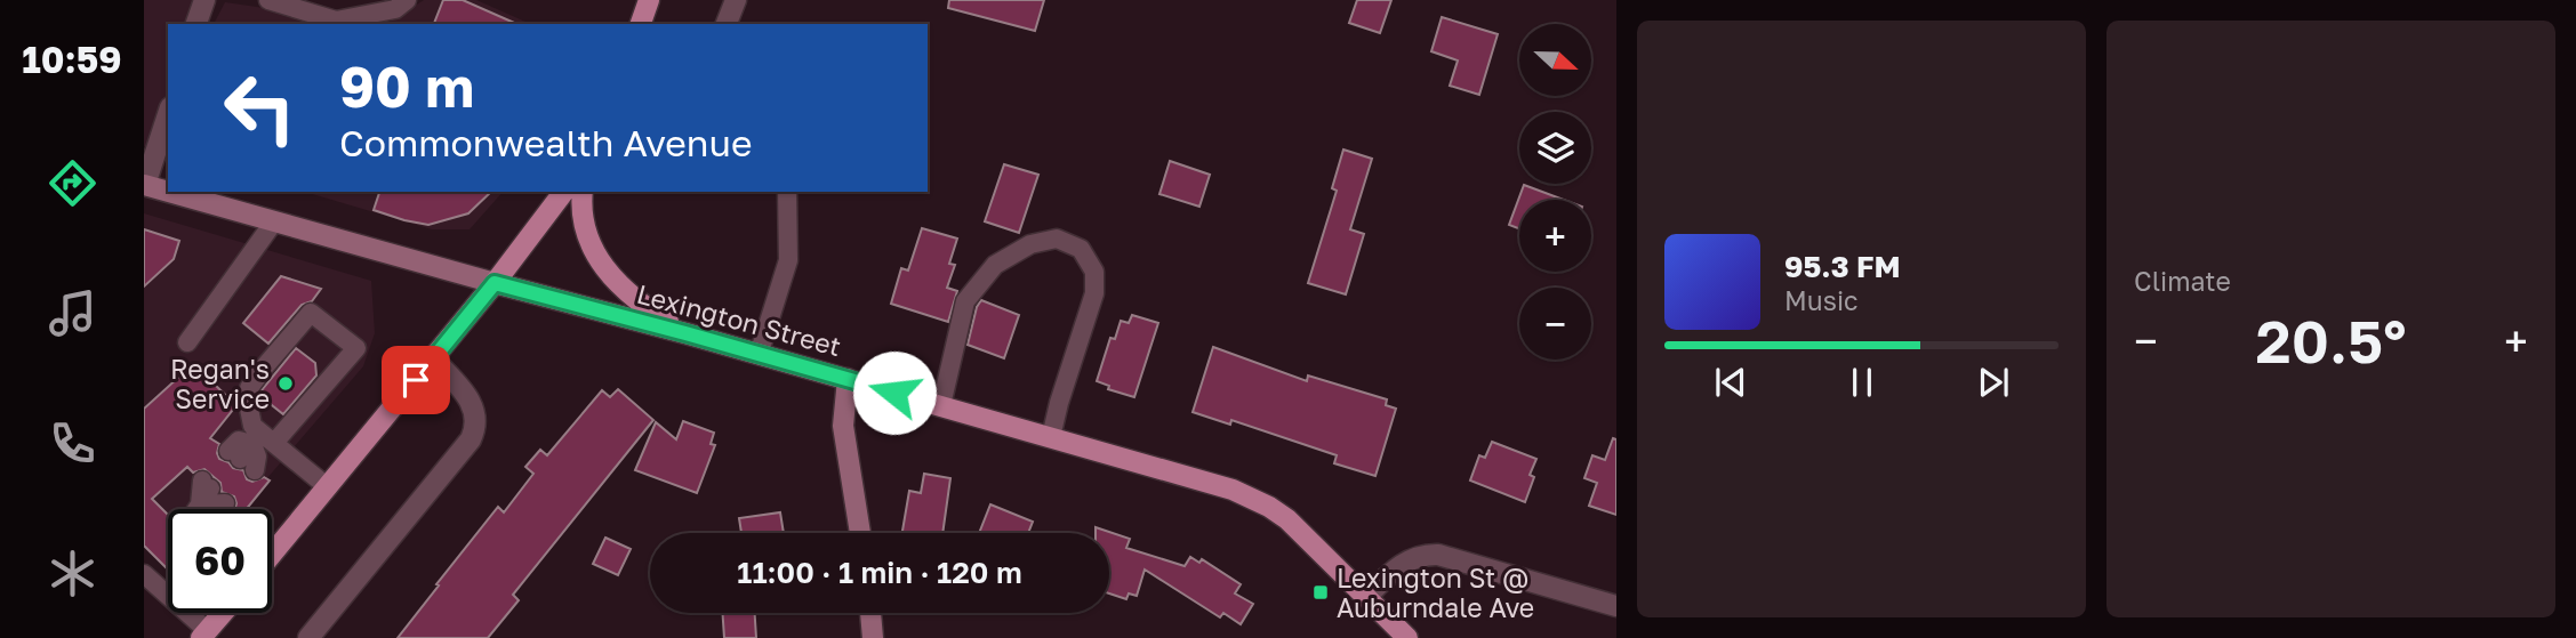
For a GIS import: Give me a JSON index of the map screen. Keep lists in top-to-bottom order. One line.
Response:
{"streets":{"main road":["Lexington Street"]},"places":{"other":["Regan's Service"],"transit":["Lexington St @ Auburndale Ave"]},"north":"right","page":{"tabs":"10:59","tile":"Climate","map_buttons":["+","−"],"turn":["90 m","Commonwealth Avenue"],"song":["95.3 FM","Music"],"heat":["−","20.5°","+"],"limit":"60","trip":"11:00 · 1 min · 120 m"}}
